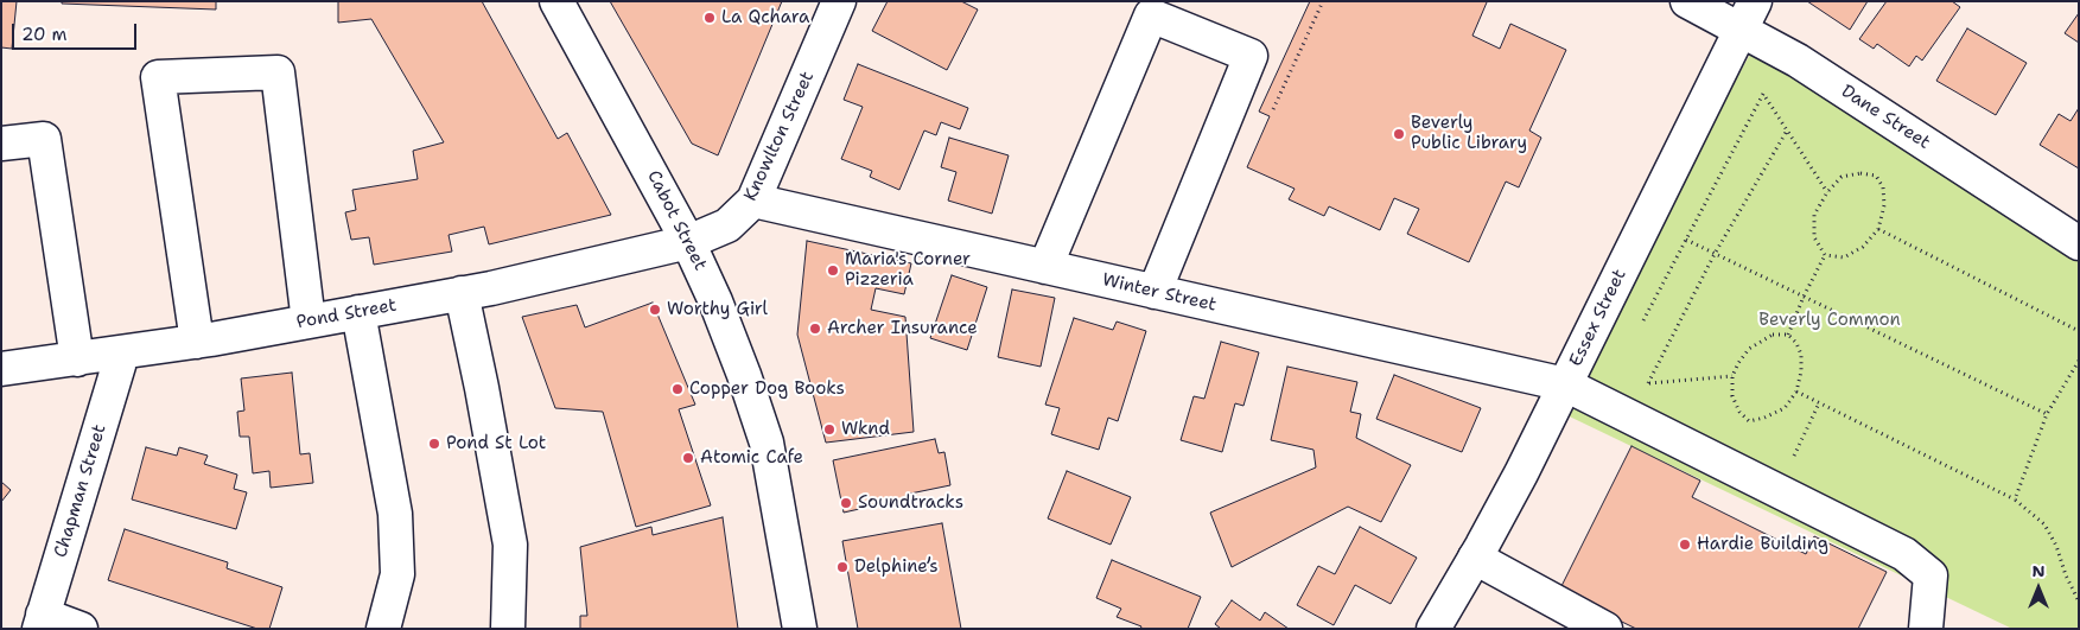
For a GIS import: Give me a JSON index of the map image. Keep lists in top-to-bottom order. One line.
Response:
{"streets":{"street":["Dane Street","Knowlton Street","Cabot Street","Winter Street","Pond Street","Essex Street","Chapman Street"]},"crossings":[["Dane Street","Essex Street"],["Knowlton Street","Cabot Street"],["Knowlton Street","Winter Street"],["Knowlton Street","Pond Street"],["Cabot Street","Pond Street"],["Winter Street","Essex Street"],["Pond Street","Chapman Street"]],"parks":["Beverly Common"],"places":["La Qchara","Beverly Public Library","Maria's Corner Pizzeria","Worthy Girl","Archer Insurance","Copper Dog Books","Wknd","Pond St Lot","Atomic Cafe","Soundtracks","Hardie Building","Delphine’s"],"scale_bar":"20 m","north":"top"}
